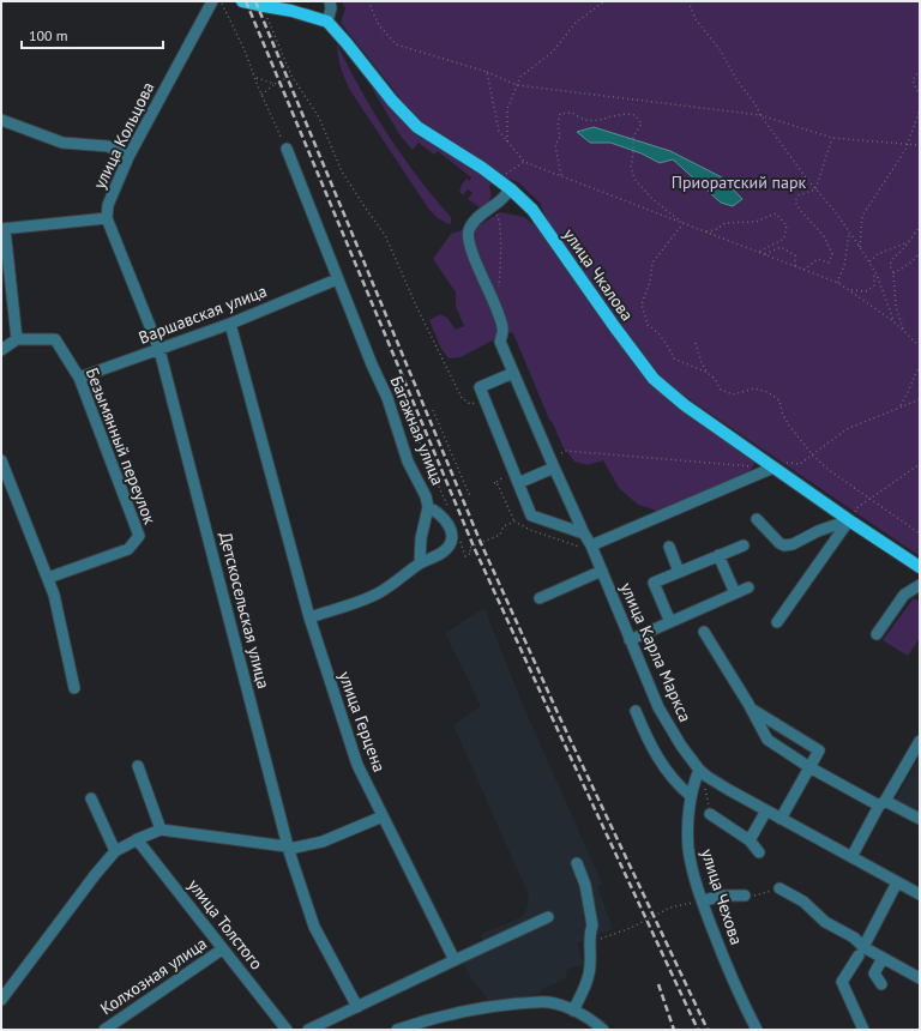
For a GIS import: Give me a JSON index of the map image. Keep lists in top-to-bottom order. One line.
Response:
{"streets":{"main road":["улица Чкалова"],"street":["улица Кольцова","Варшавская улица","Багажная улица","Безымянный переулок","Детскосельская улица","улица Карла Маркса","улица Герцена","улица Чехова","улица Толстого","Колхозная улица"]},"crossings":[["улица Кольцова","Детскосельская улица"],["улица Чкалова","улица Карла Маркса"],["Варшавская улица","Багажная улица"],["Варшавская улица","Безымянный переулок"],["Варшавская улица","Детскосельская улица"],["Варшавская улица","улица Герцена"],["Багажная улица","улица Герцена"],["улица Карла Маркса","улица Чехова"],["улица Толстого","Колхозная улица"]],"parks":["Приоратский парк"],"scale_bar":"100 m"}
